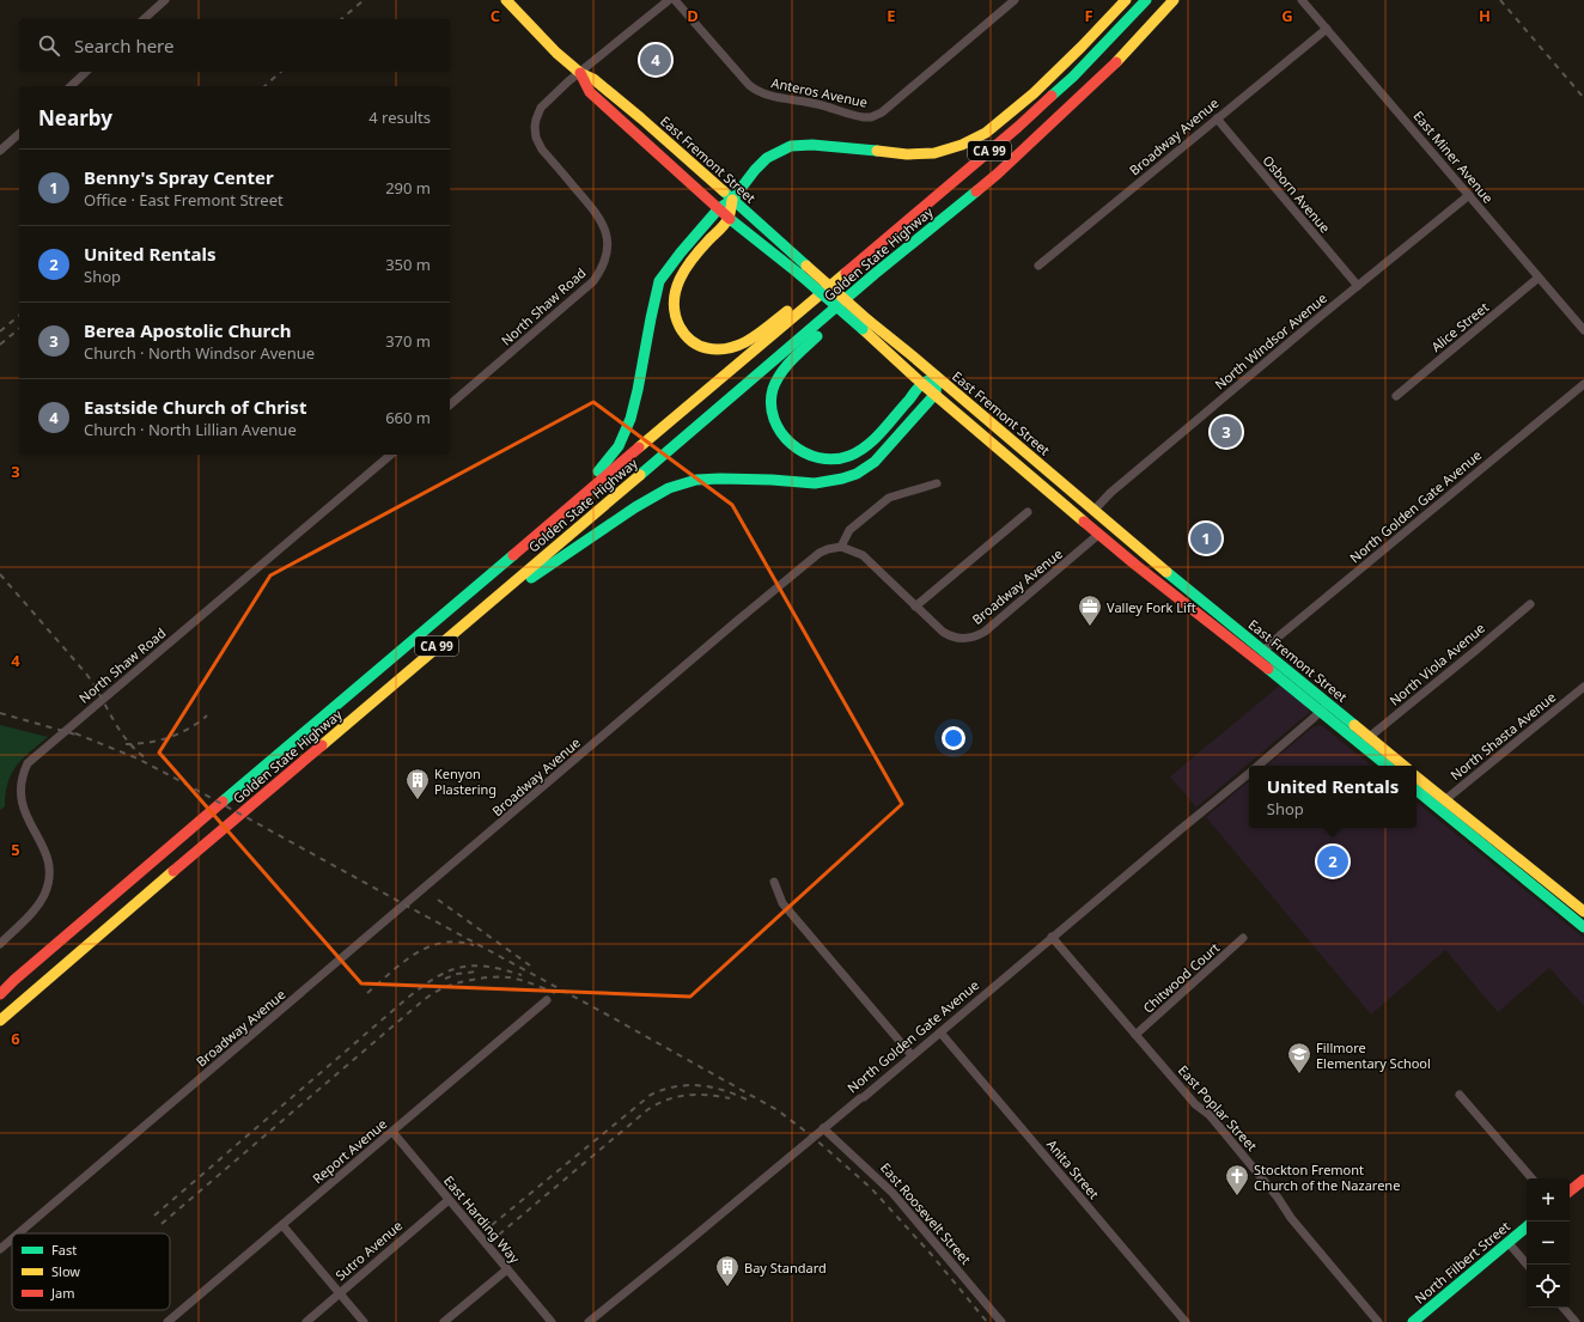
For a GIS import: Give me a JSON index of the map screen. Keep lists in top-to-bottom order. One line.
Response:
{"streets":{"main road":["CA 99","East Fremont Street","Golden State Highway","North Filbert Street"],"street":["Anteros Avenue","Broadway Avenue","East Miner Avenue","Osborn Avenue","North Shaw Road","Alice Street","North Windsor Avenue","North Golden Gate Avenue","North Viola Avenue","North Shasta Avenue","Chitwood Court","East Poplar Street","Report Avenue","Anita Street","East Roosevelt Street","East Harding Way","Sutro Avenue"]},"crossings":[["Broadway Avenue","East Miner Avenue"],["Broadway Avenue","East Fremont Street"],["Broadway Avenue","Osborn Avenue"],["East Miner Avenue","Alice Street"],["East Miner Avenue","North Windsor Avenue"],["East Fremont Street","North Shaw Road"],["East Fremont Street","North Windsor Avenue"],["East Fremont Street","North Golden Gate Avenue"],["East Fremont Street","North Viola Avenue"],["Osborn Avenue","North Windsor Avenue"],["North Golden Gate Avenue","East Poplar Street"],["North Golden Gate Avenue","Anita Street"],["North Golden Gate Avenue","East Roosevelt Street"],["Chitwood Court","East Poplar Street"],["Report Avenue","East Harding Way"],["East Harding Way","Sutro Avenue"]],"places":{"office":["Valley Fork Lift"],"building":["Kenyon Plastering","Bay Standard"],"school or university":["Fillmore Elementary School"],"church":["Stockton Fremont Church of the Nazarene"]},"legend":["Fast","Slow","Jam"],"page":{"search":"Search here","pins":["4","3","1","2"],"heading":["Nearby","4 results"],"list":[{"mark":"1","name":"Benny's Spray Center","note":"Office · East Fremont Street","value":"290 m"},{"mark":"2","name":"United Rentals","note":"Shop","value":"350 m"},{"mark":"3","name":"Berea Apostolic Church","note":"Church · North Windsor Avenue","value":"370 m"},{"mark":"4","name":"Eastside Church of Christ","note":"Church · North Lillian Avenue","value":"660 m"}],"popup":["United Rentals","Shop"],"map_buttons":["+","−"]},"grid":{"columns":["C","D","E","F","G","H"],"rows":["3","4","5","6"]}}
